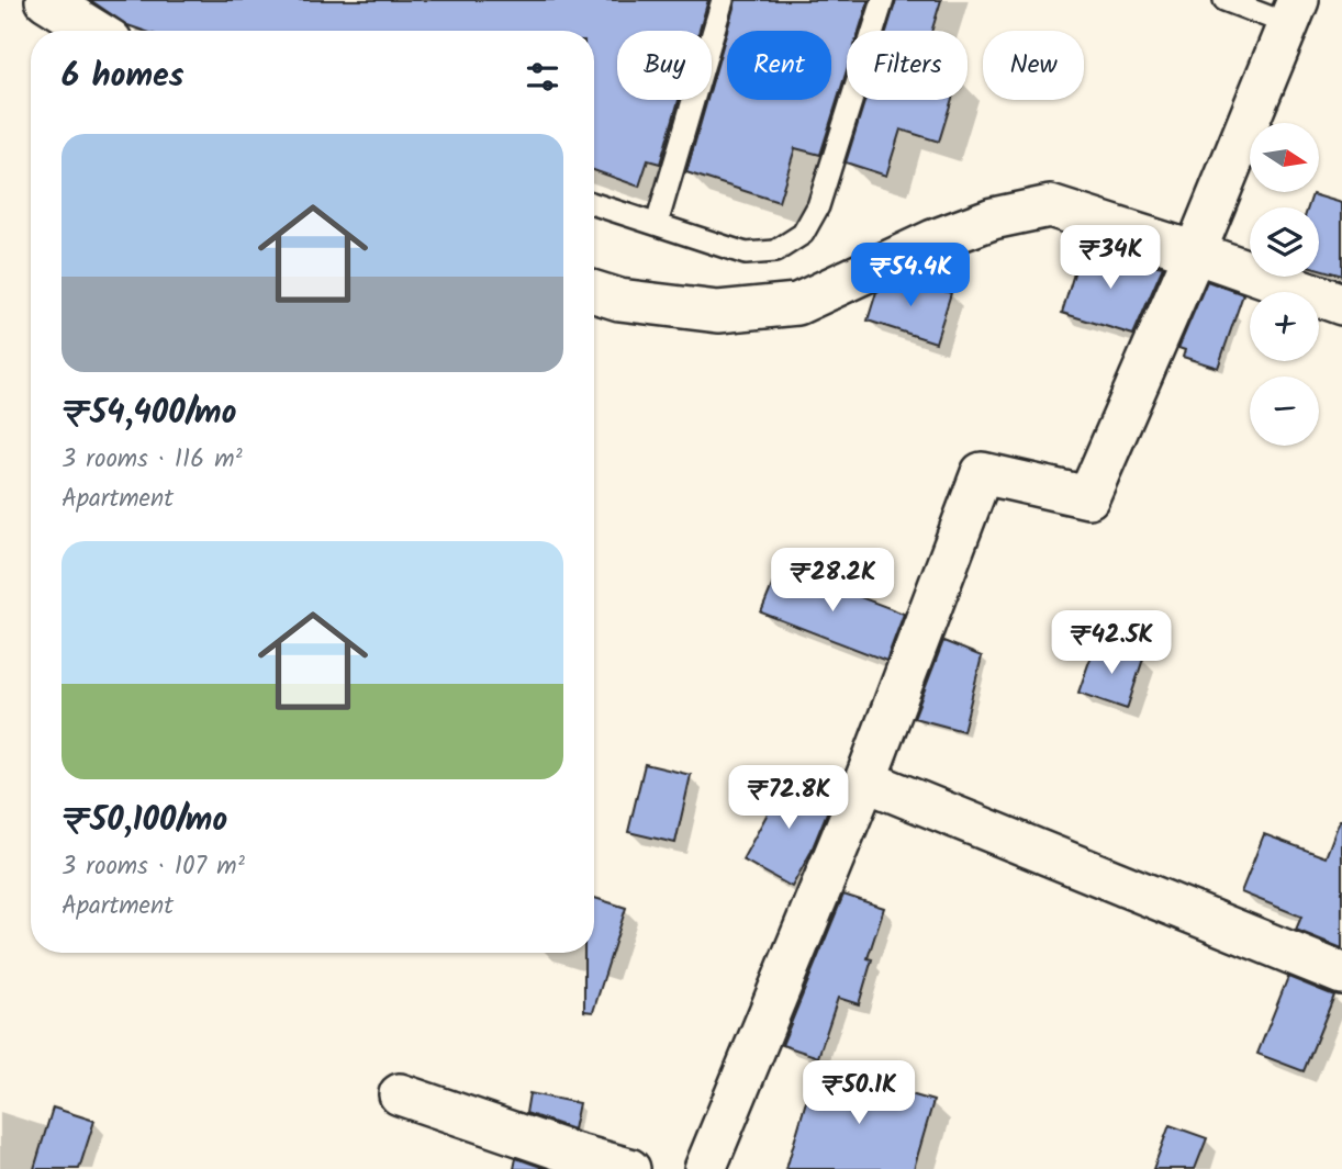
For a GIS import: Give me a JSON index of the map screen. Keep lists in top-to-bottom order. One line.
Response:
{"north":"right","page":{"chip":["Buy","Rent","Filters","New"],"heading":"6 homes","map_buttons":["+","−"],"list":[{"name":"₹54,400/mo","note":"3 rooms · 116 m² · Apartment"},{"name":"₹50,100/mo","note":"3 rooms · 107 m² · Apartment"}],"price":["₹34K","₹54.4K","₹28.2K","₹42.5K","₹72.8K","₹50.1K"]}}
